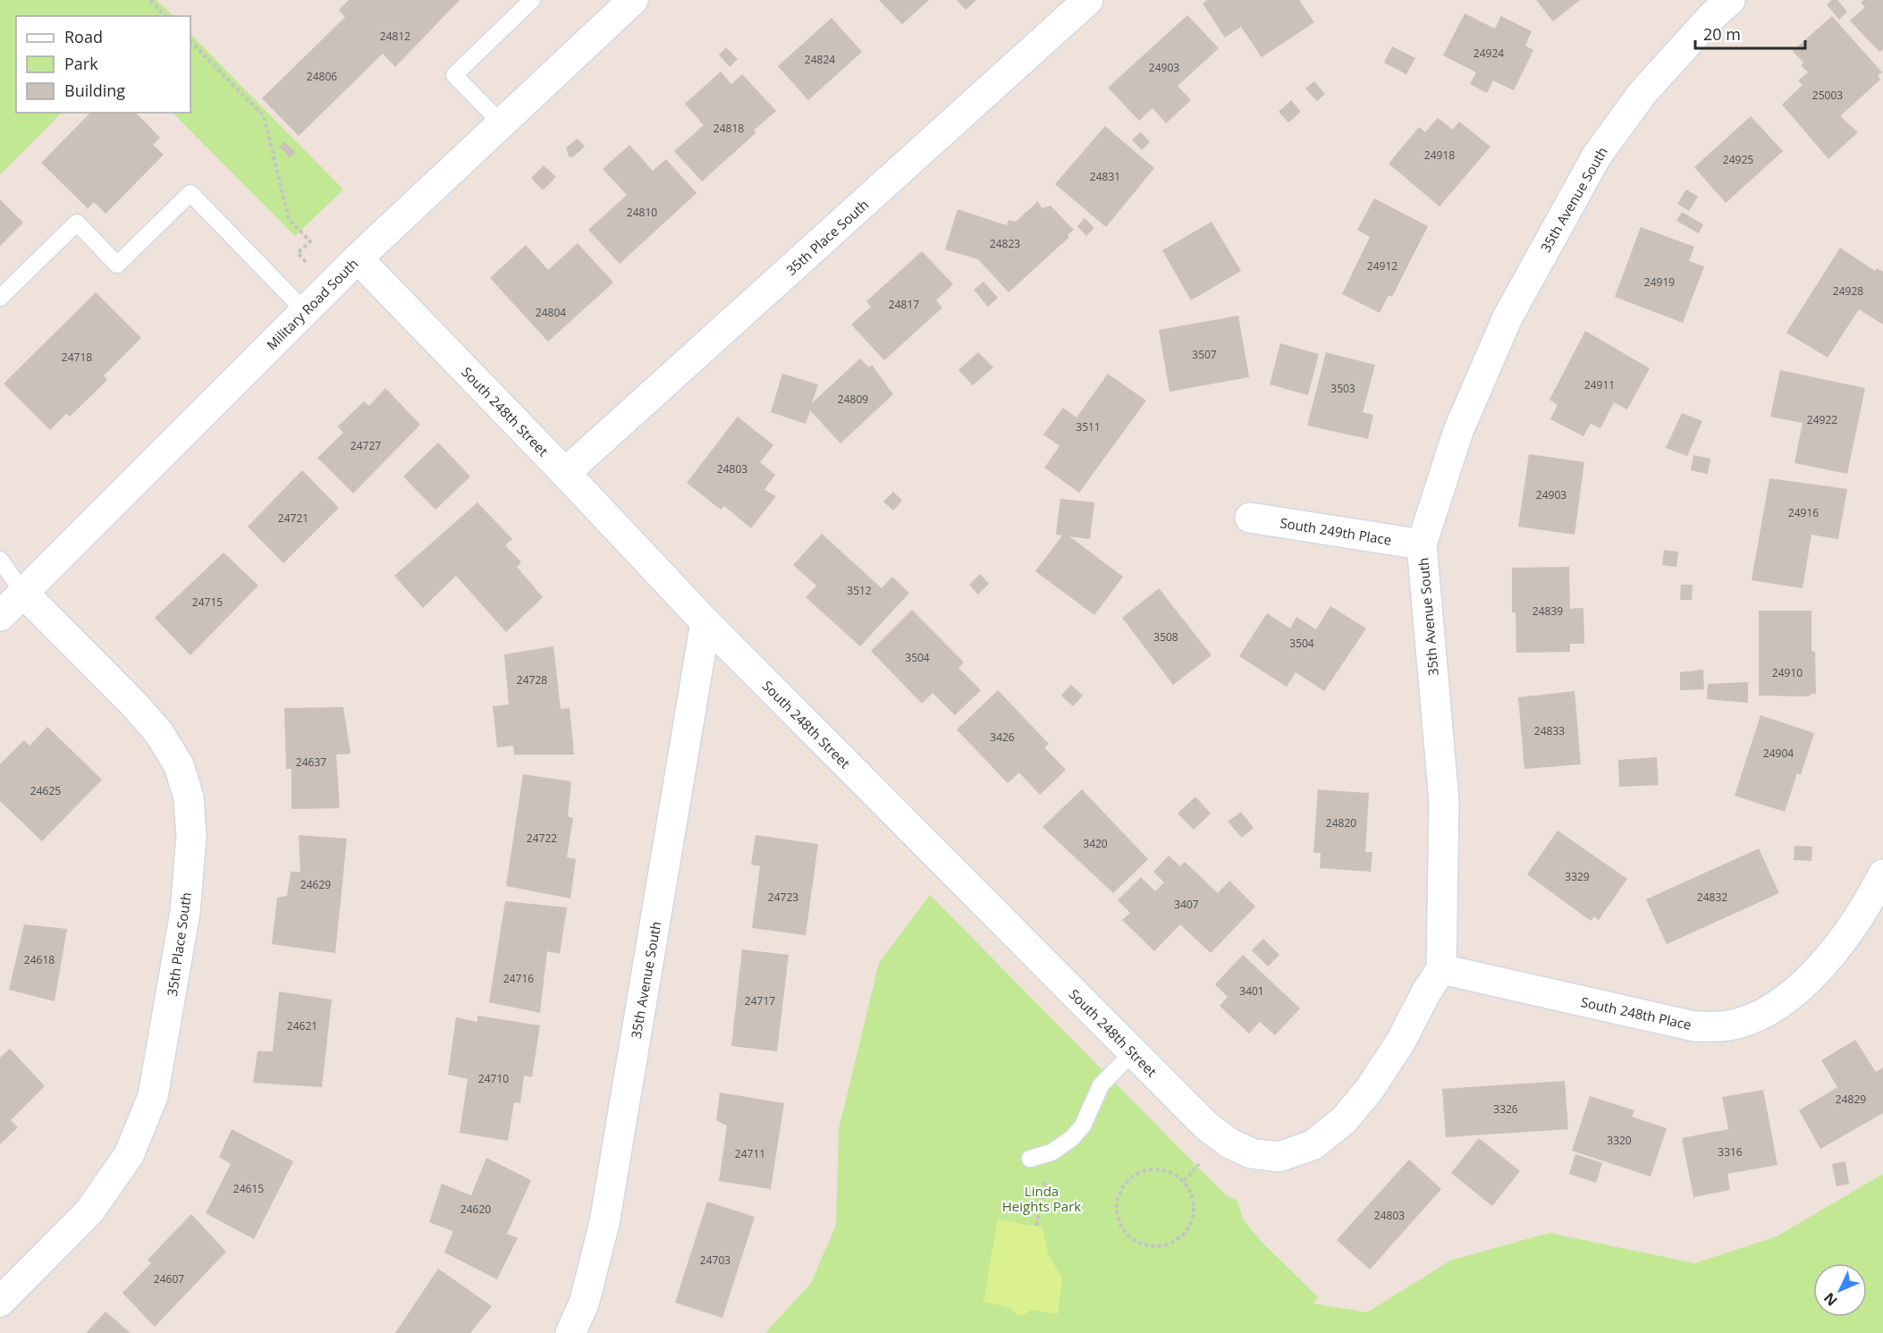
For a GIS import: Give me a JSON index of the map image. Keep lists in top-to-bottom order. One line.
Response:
{"streets":{"street":["35th Avenue South","35th Place South","Military Road South","South 248th Street","South 249th Place","South 248th Place"]},"crossings":[["35th Avenue South","South 248th Street"],["35th Avenue South","South 249th Place"],["35th Avenue South","South 248th Place"],["35th Place South","Military Road South"],["35th Place South","South 248th Street"],["Military Road South","South 248th Street"]],"parks":["Linda Heights Park"],"house_numbers":["24812","24924","24824","24903","24806","25003","24818","24918","24925","24831","24810","24823","24912","24919","24928","24817","24804","3507","24718","24911","3503","24809","24922","3511","24727","24803","24903","24916","24721","3512","24715","24839","3508","3504","3504","24910","24728","24833","3426","24904","24637","24625","24820","24722","3420","3329","24629","24723","24832","3407","24618","24716","3401","24717","24621","24710","24829","3326","3320","3316","24711","24615","24620","24803","24703","24607"],"legend":["Road","Park","Building"],"scale_bar":"20 m","north":"bottom left"}
